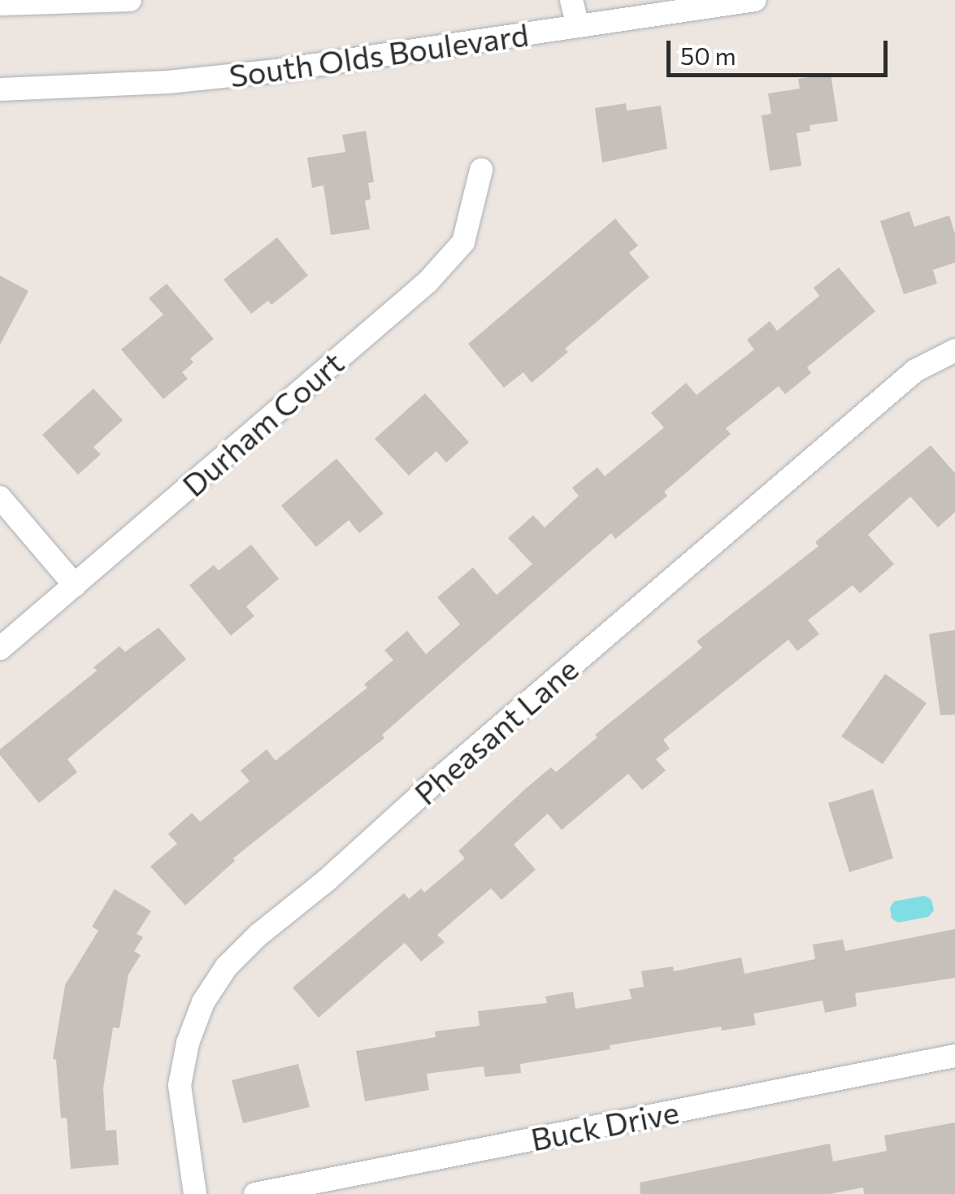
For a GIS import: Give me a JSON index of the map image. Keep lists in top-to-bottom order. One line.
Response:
{"streets":{"street":["South Olds Boulevard","Durham Court","Pheasant Lane","Buck Drive"]},"scale_bar":"50 m"}
